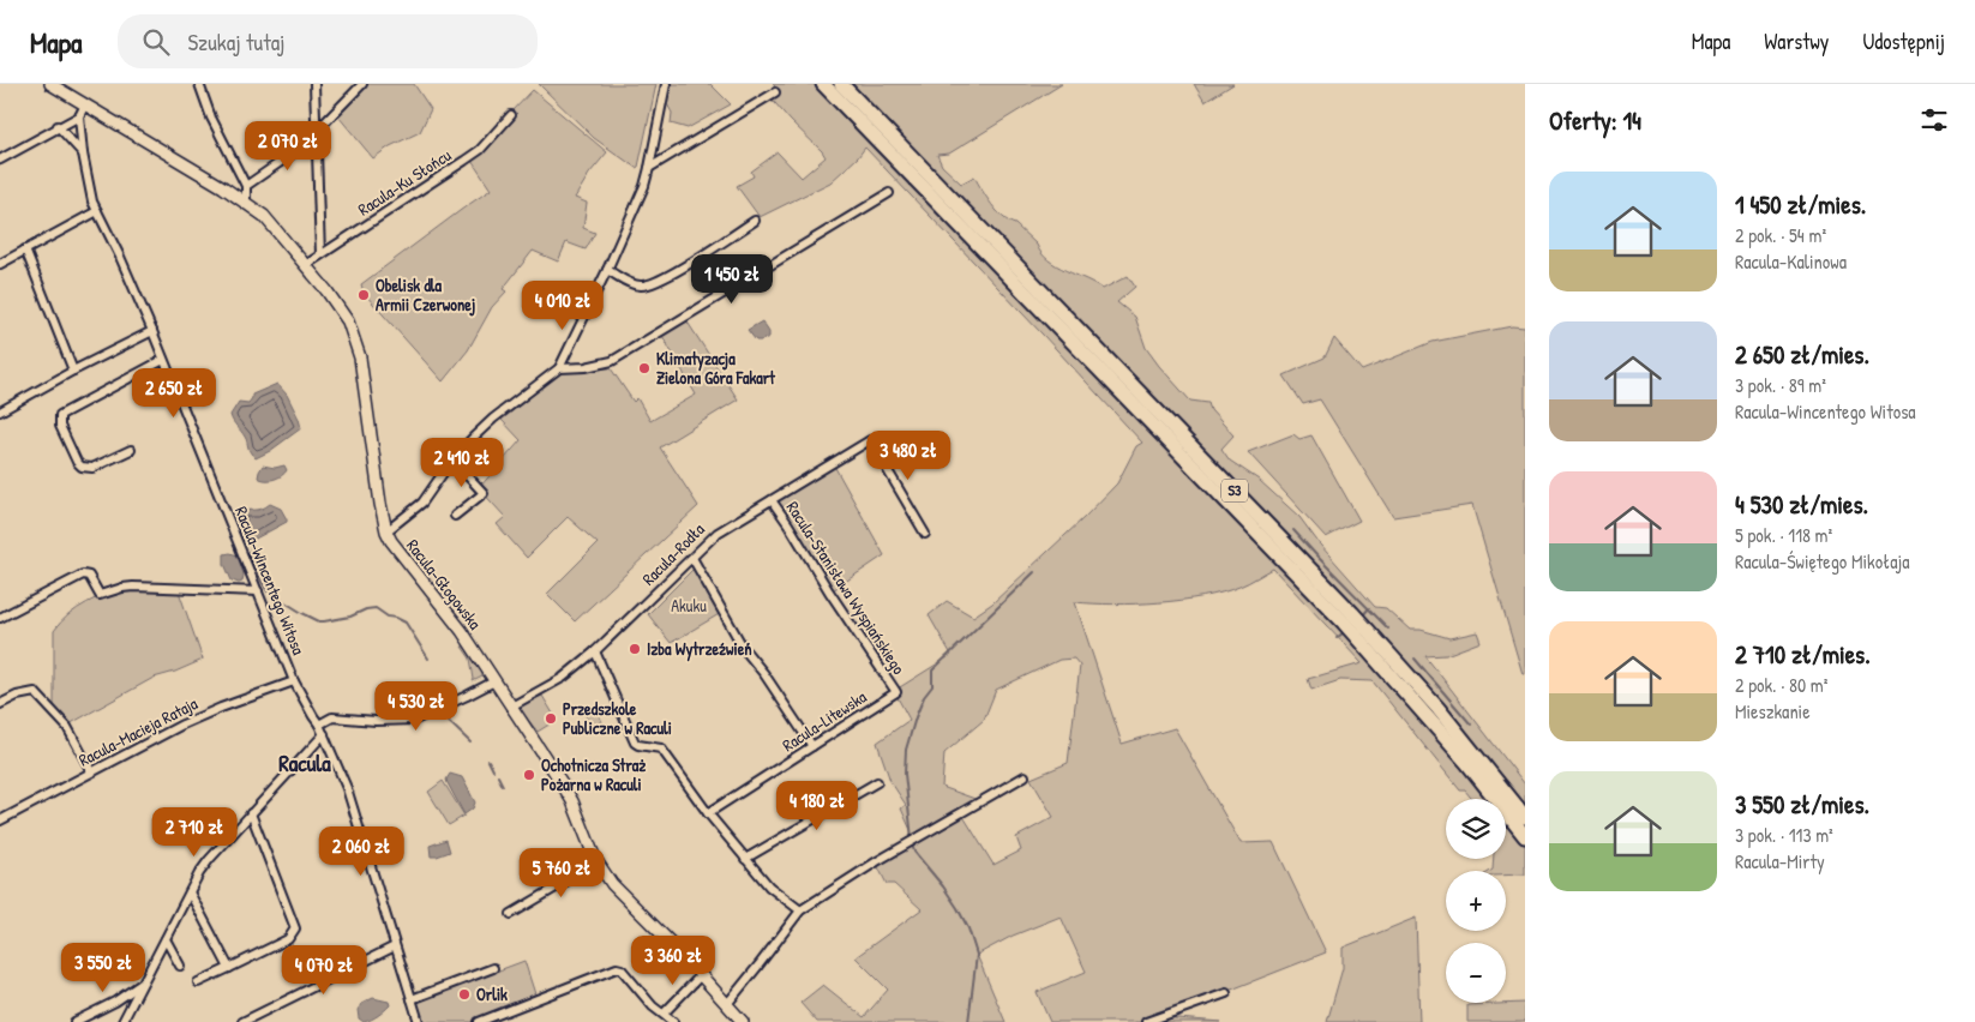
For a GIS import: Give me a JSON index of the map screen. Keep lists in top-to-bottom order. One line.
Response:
{"streets":{"highway":["S3"],"street":["Racula-Ku Słońcu","Racula-Rodła","Racula-Wincentego Witosa","Racula-Głogowska","Racula-Stanisława Wyspiańskiego","Racula-Litewska","Racula-Macieja Rataja"]},"crossings":[["Racula-Ku Słońcu","Racula-Głogowska"],["Racula-Rodła","Racula-Głogowska"],["Racula-Rodła","Racula-Stanisława Wyspiańskiego"],["Racula-Wincentego Witosa","Racula-Macieja Rataja"],["Racula-Stanisława Wyspiańskiego","Racula-Litewska"]],"districts":["Racula"],"parks":["Akuku"],"places":["Obelisk dla Armii Czerwonej","Klimatyzacja Zielona Góra Fakart","Izba Wytrzeźwień","Przedszkole Publiczne w Raculi","Ochotnicza Straż Pożarna w Raculi","Orlik"],"page":{"header":"Mapa","search":"Szukaj tutaj","nav":["Mapa","Warstwy","Udostępnij"],"heading":"Oferty: 14","price":["2 070 zł","1 450 zł","4 010 zł","2 650 zł","3 480 zł","2 410 zł","4 530 zł","4 180 zł","2 710 zł","2 060 zł","5 760 zł","3 360 zł","3 550 zł","4 070 zł"],"list":[{"name":"1 450 zł/mies.","note":"2 pok. · 54 m² · Racula-Kalinowa"},{"name":"2 650 zł/mies.","note":"3 pok. · 89 m² · Racula-Wincentego Witosa"},{"name":"4 530 zł/mies.","note":"5 pok. · 118 m² · Racula-Świętego Mikołaja"},{"name":"2 710 zł/mies.","note":"2 pok. · 80 m² · Mieszkanie"},{"name":"3 550 zł/mies.","note":"3 pok. · 113 m² · Racula-Mirty"}],"map_buttons":["+","−"]}}
